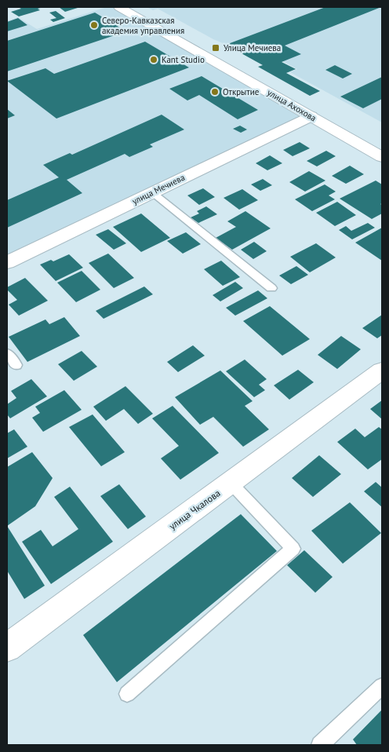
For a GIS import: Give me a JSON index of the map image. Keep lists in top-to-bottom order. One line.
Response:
{"streets":{"street":["улица Ахохова","улица Мечиева","улица Чкалова"]},"crossings":[["улица Ахохова","улица Мечиева"]],"places":{"other":["Северо-Кавказская академия управления","Kant Studio","Открытие"],"transit":["Улица Мечиева"]}}
